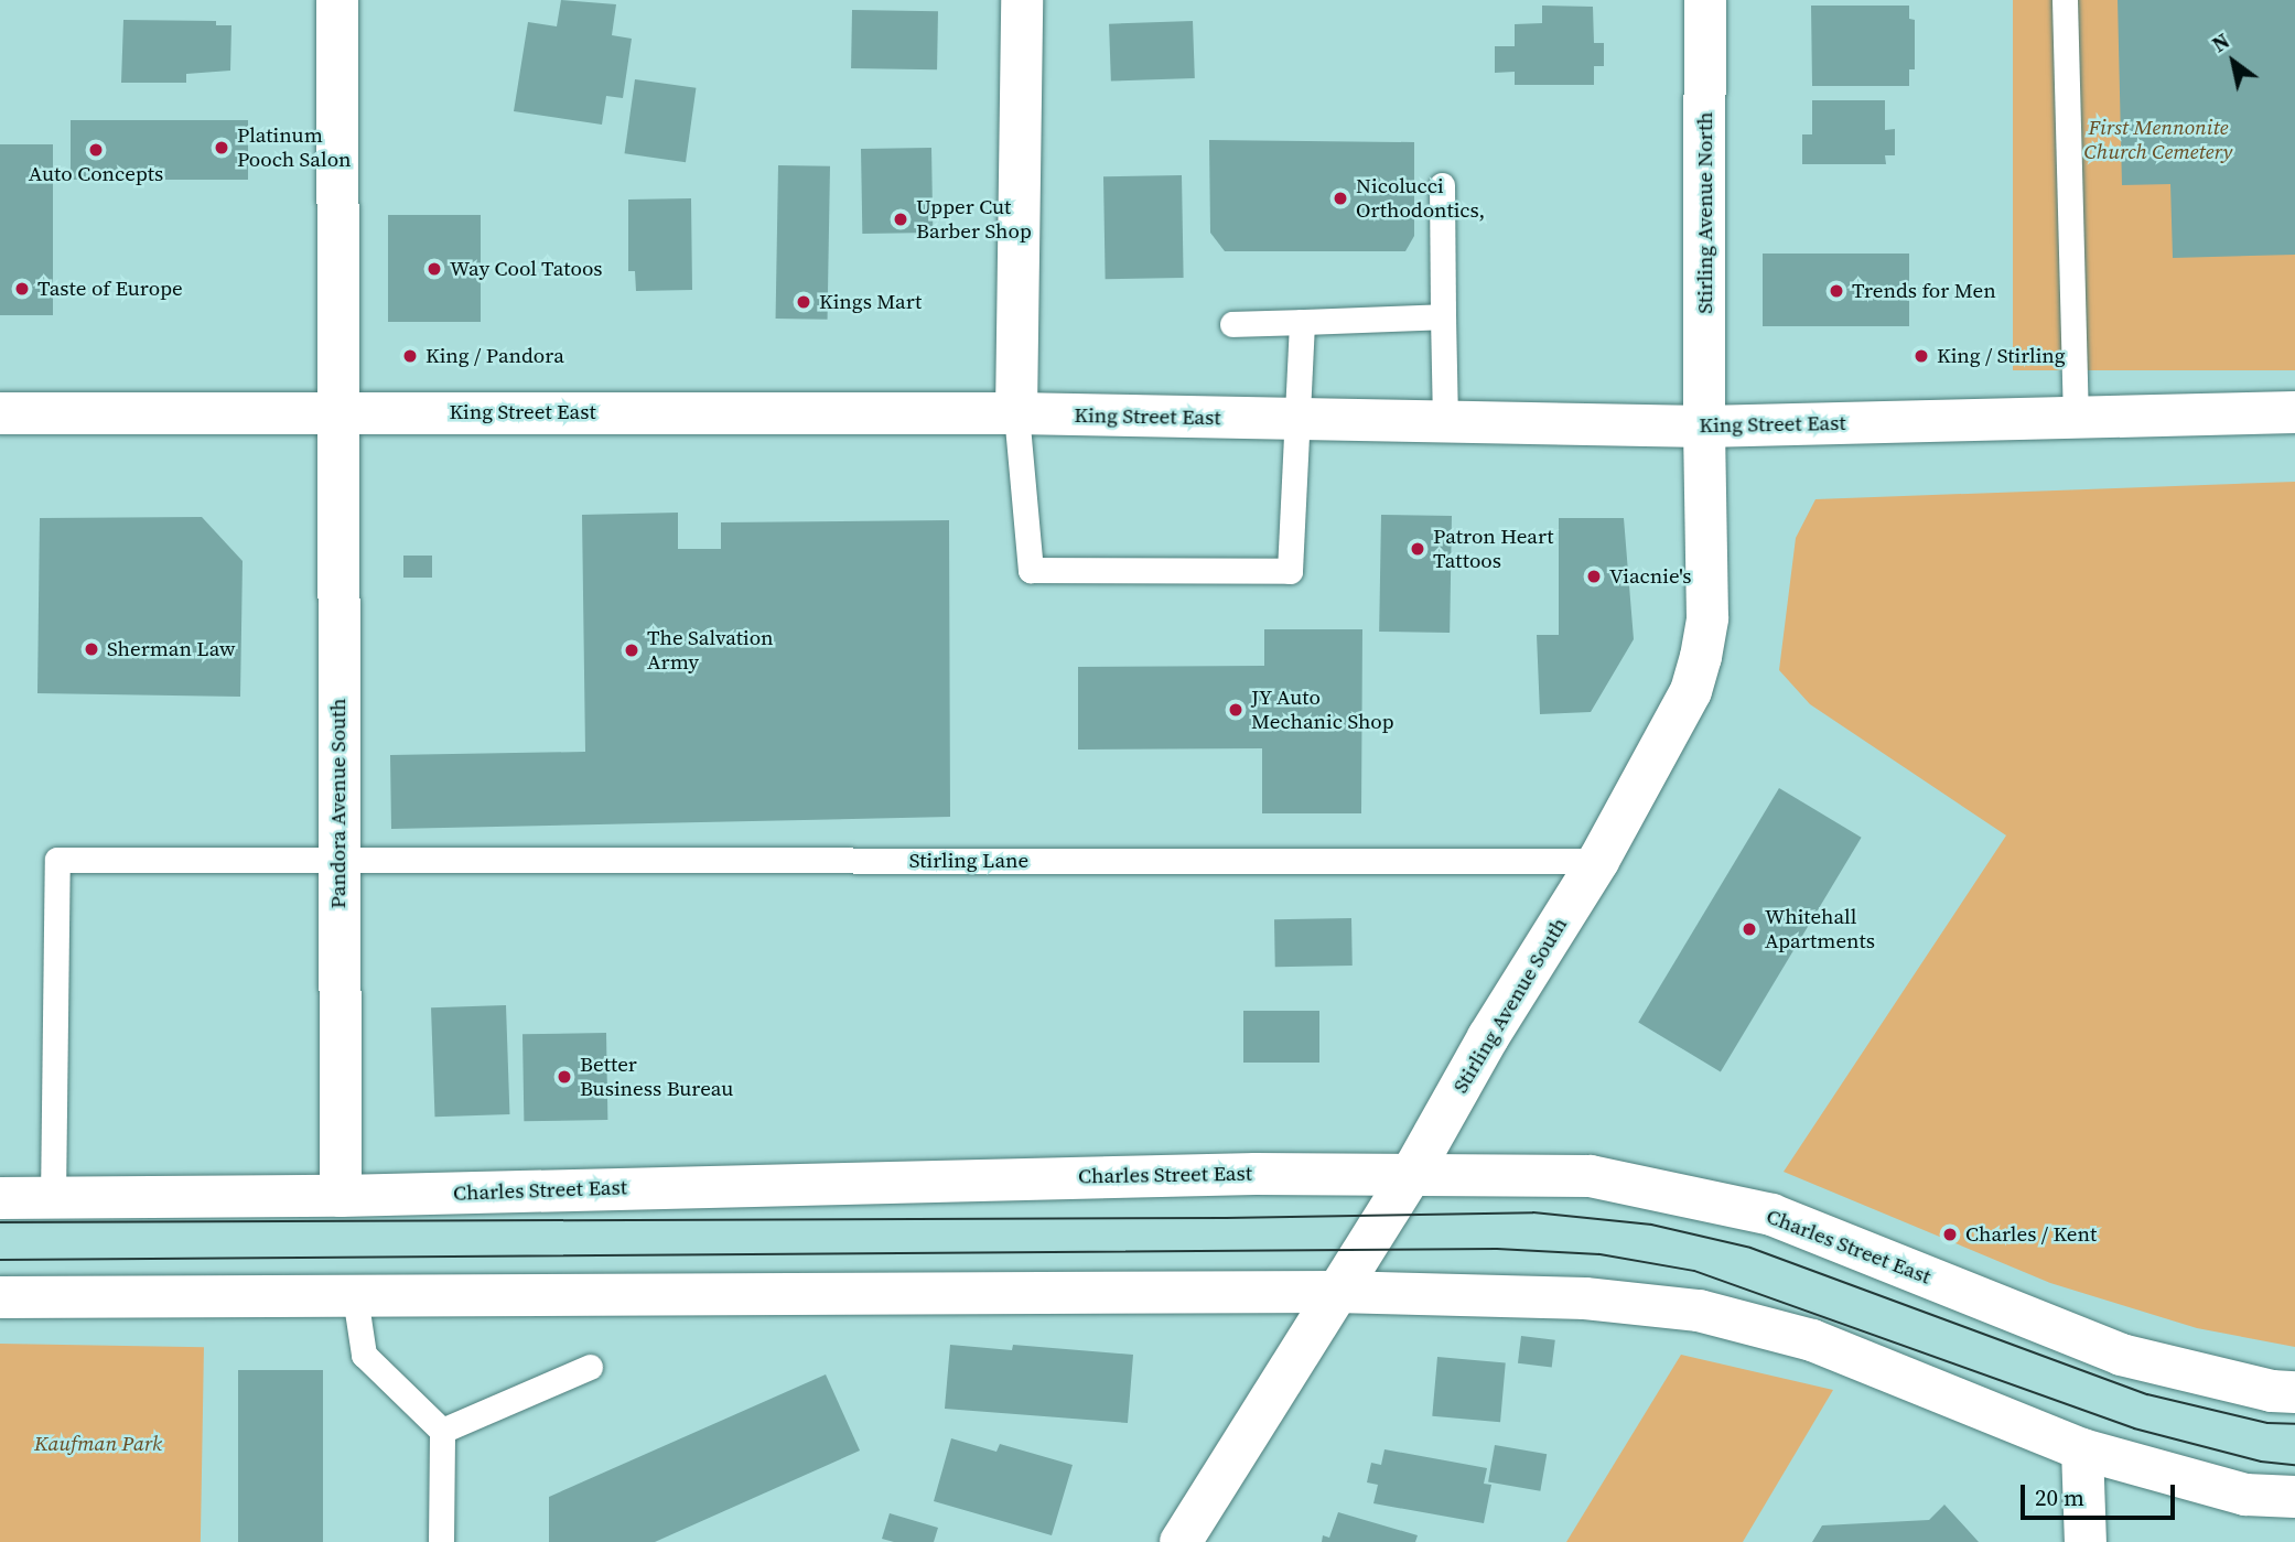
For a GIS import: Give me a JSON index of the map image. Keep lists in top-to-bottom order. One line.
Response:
{"streets":{"main road":["Stirling Avenue North","King Street East","Pandora Avenue South","Stirling Avenue South","Charles Street East"],"lane":["Stirling Lane"]},"crossings":[["Stirling Avenue North","King Street East"],["Stirling Avenue North","Stirling Avenue South"],["King Street East","Pandora Avenue South"],["King Street East","Stirling Avenue South"],["Pandora Avenue South","Stirling Lane"],["Pandora Avenue South","Charles Street East"],["Stirling Lane","Stirling Avenue South"],["Stirling Lane","Charles Street East"],["Stirling Avenue South","Charles Street East"]],"parks":["First Mennonite Church Cemetery","Kaufman Park"],"places":["Platinum Pooch Salon","Auto Concepts","Nicolucci Orthodontics,","Upper Cut Barber Shop","Way Cool Tatoos","Taste of Europe","Trends for Men","Kings Mart","King / Pandora","King / Stirling","Patron Heart Tattoos","Viacnie's","Sherman Law","The Salvation Army","JY Auto Mechanic Shop","Whitehall Apartments","Better Business Bureau","Charles / Kent"],"scale_bar":"20 m","north":"top left"}
